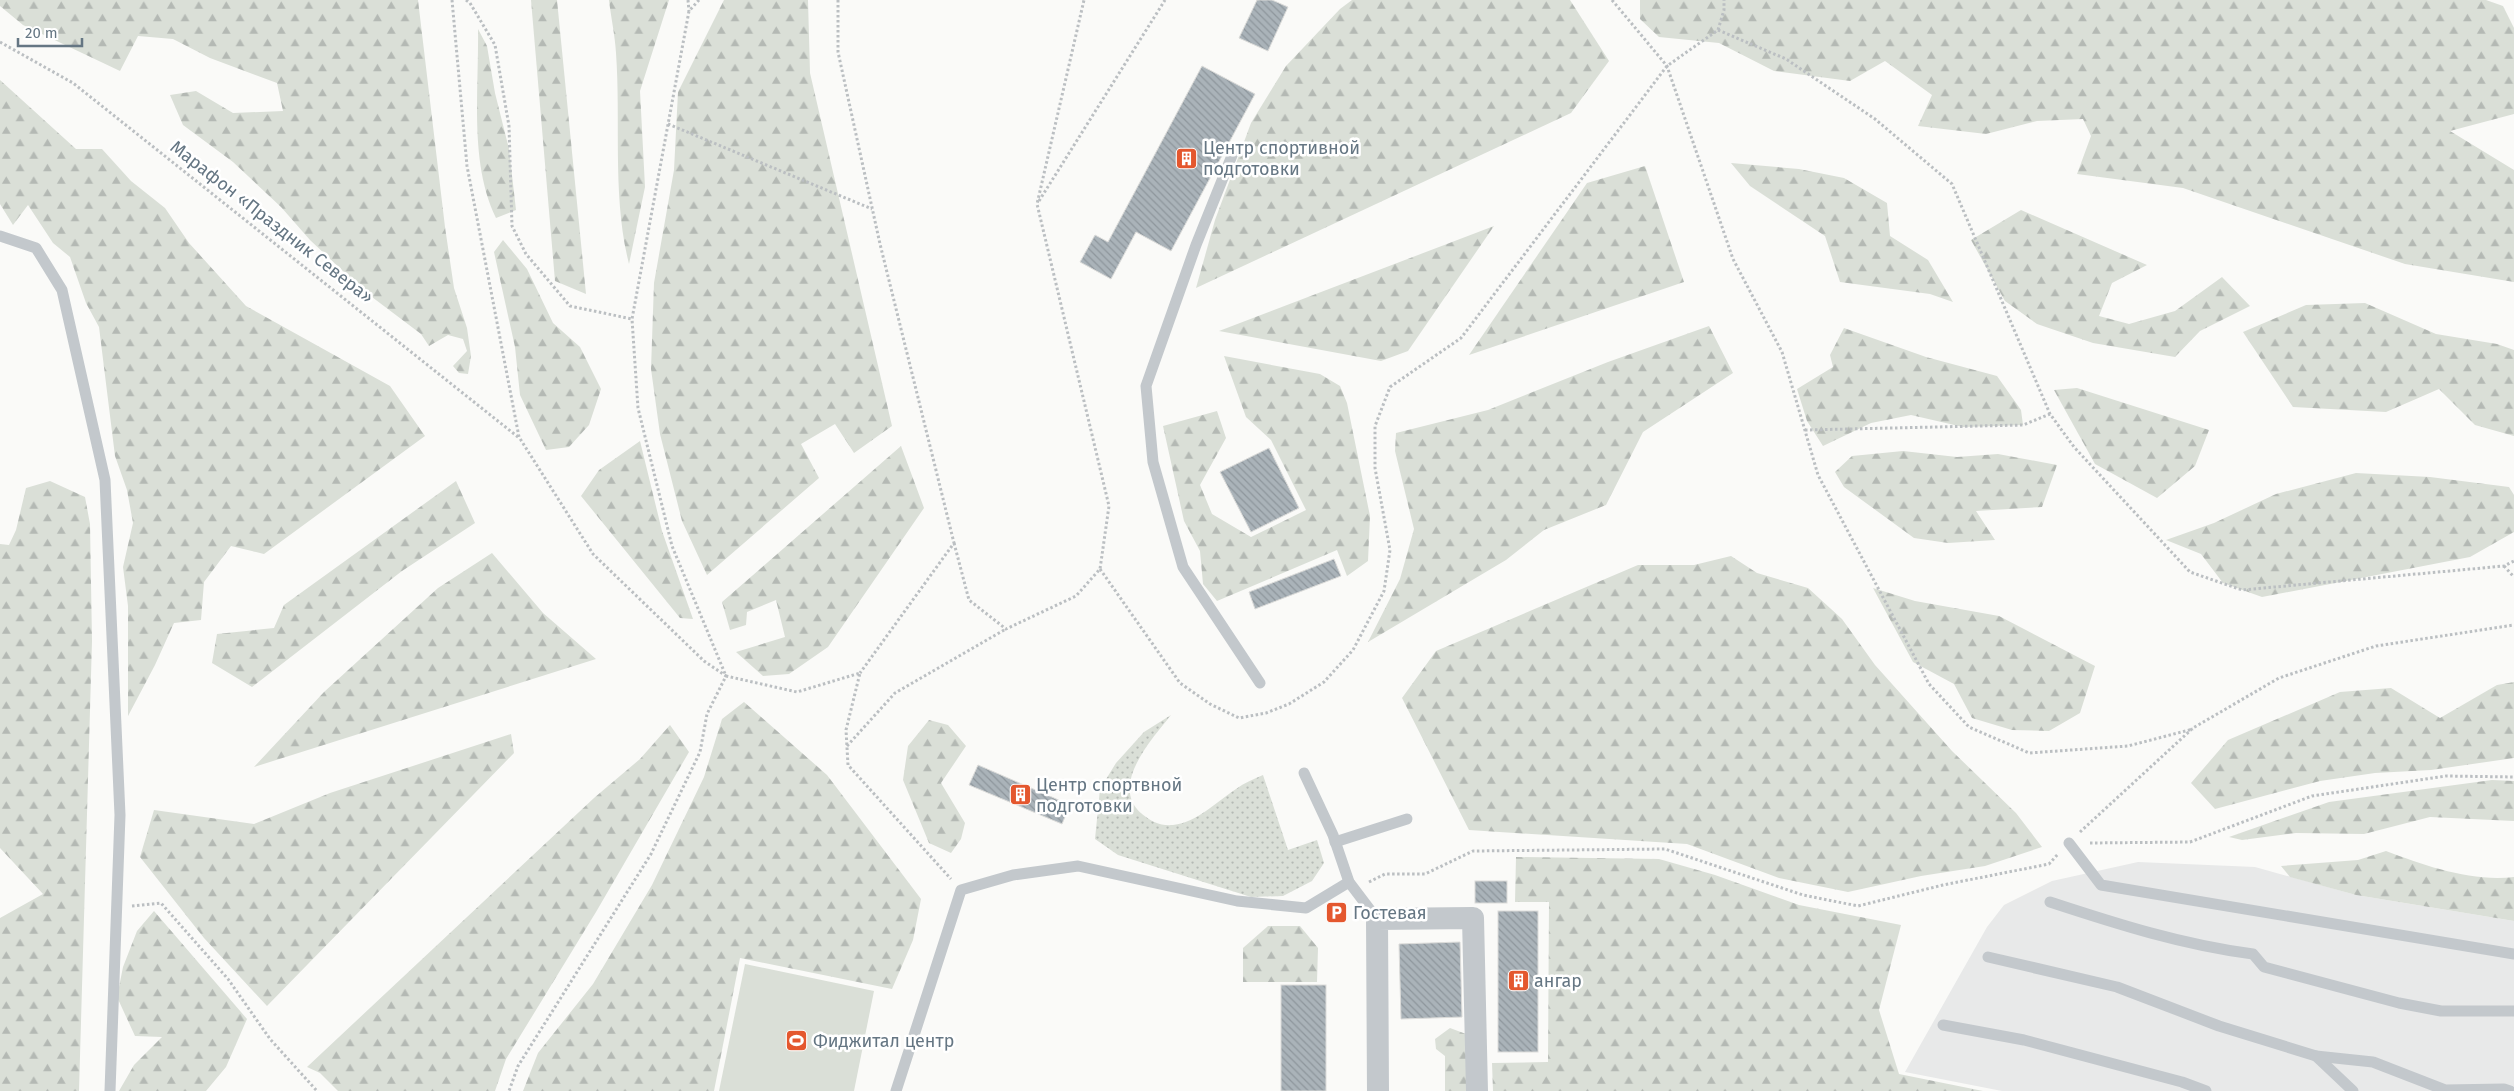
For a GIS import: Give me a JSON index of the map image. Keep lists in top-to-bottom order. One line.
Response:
{"streets":{"path":["Марафон «Праздник Севера»"]},"places":{"building":["Центр спортивной подготовки","Центр спортвной подготовки","ангар"],"parking":["Гостевая"],"sports":["Фиджитал центр"]},"scale_bar":"20 m"}
